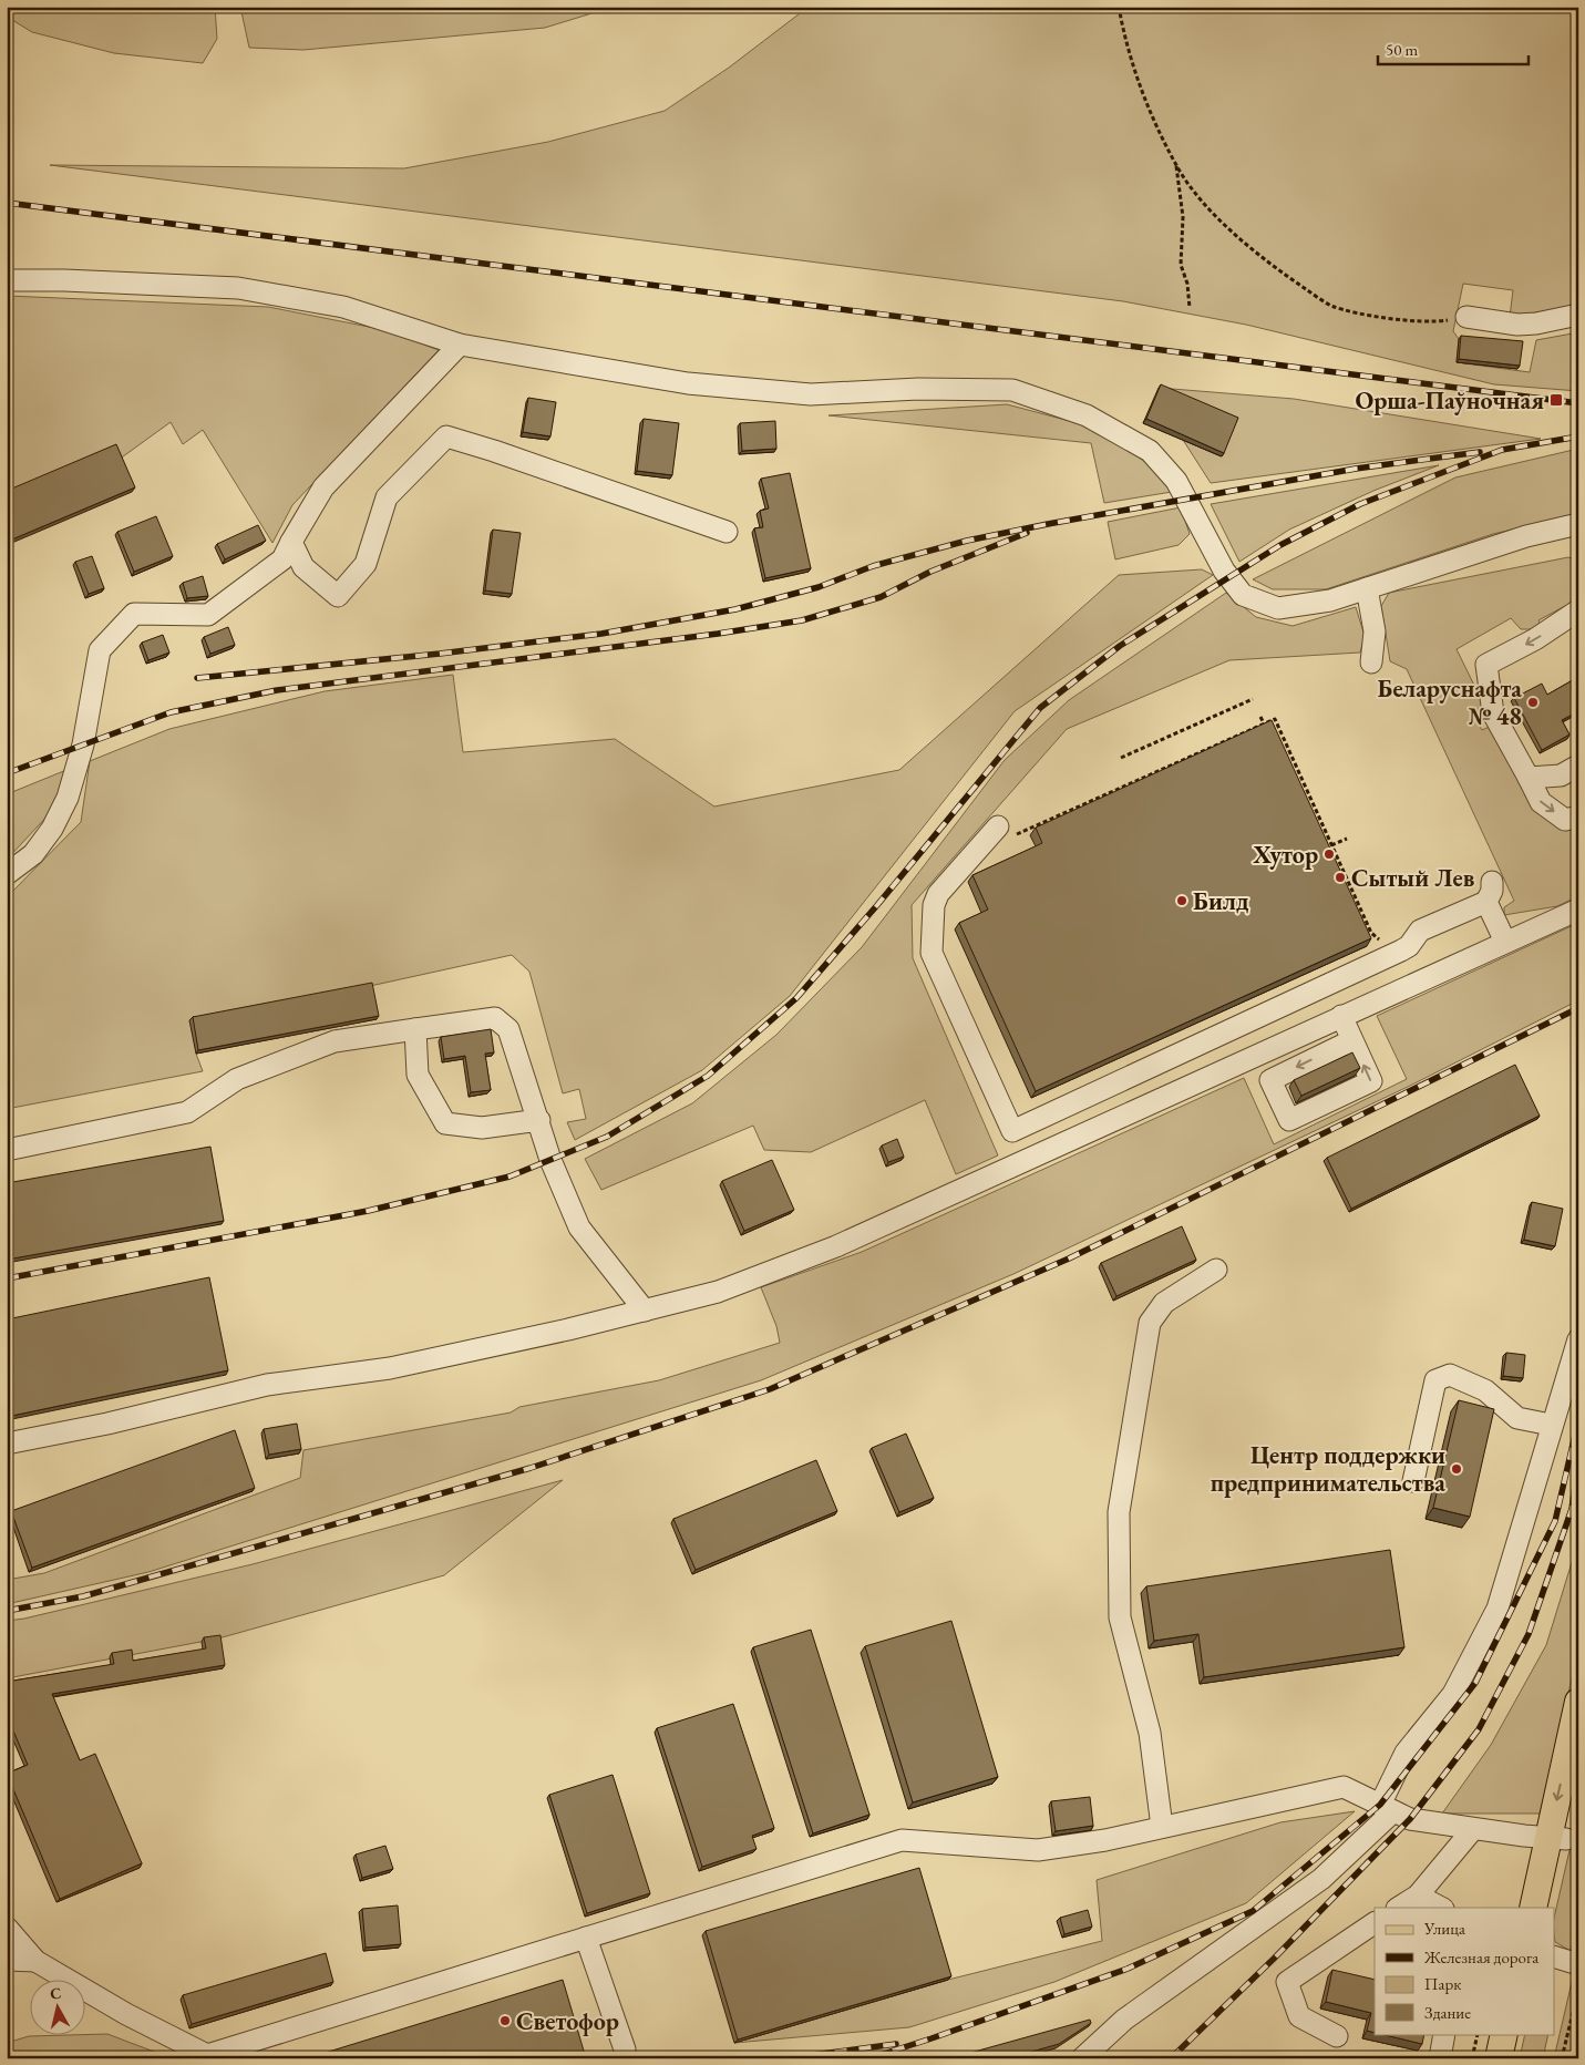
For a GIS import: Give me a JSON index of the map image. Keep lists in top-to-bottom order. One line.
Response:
{"places":{"transit":["Орша-Паўночная"],"other":["Беларуснафта № 48","Хутор","Сытый Лев","Билд","Центр поддержки предпринимательства","Светофор"]},"legend":["Улица","Железная дорога","Парк","Здание"],"scale_bar":"50 m","north":"top"}
